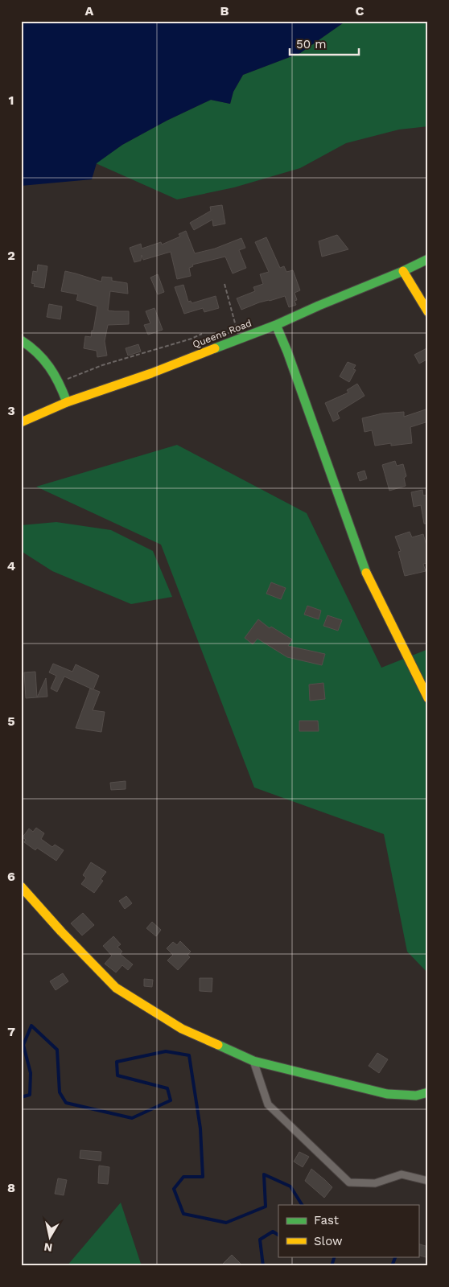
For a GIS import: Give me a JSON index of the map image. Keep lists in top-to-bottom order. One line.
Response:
{"streets":{"main road":["Queens Road"]},"legend":["Fast","Slow"],"scale_bar":"50 m","north":"bottom","grid":{"columns":["A","B","C"],"rows":["1","2","3","4","5","6","7","8"]}}
